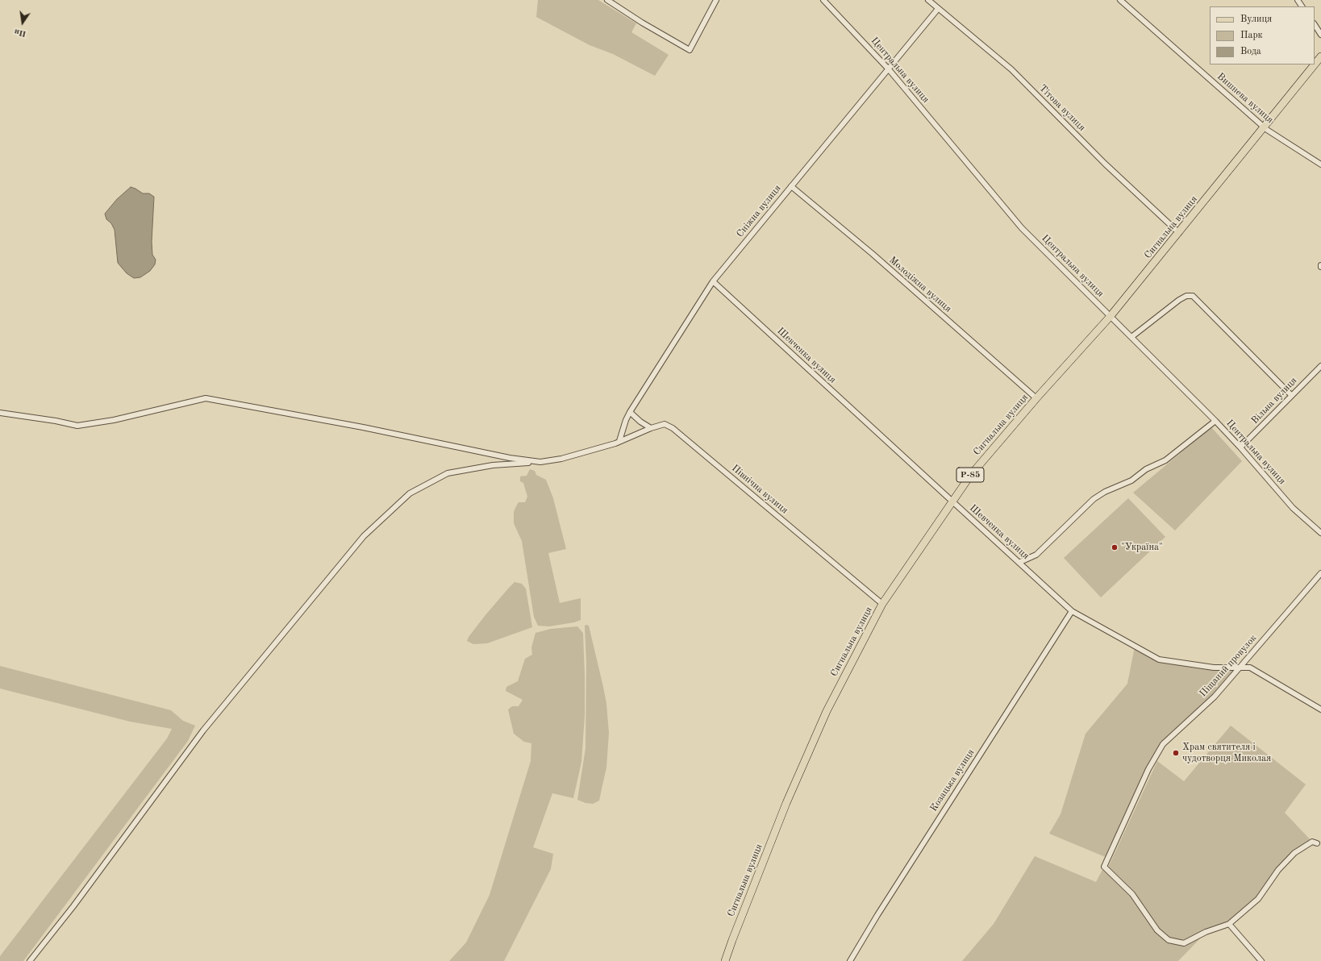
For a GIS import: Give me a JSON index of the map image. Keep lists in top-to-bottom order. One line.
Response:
{"streets":{"main road":["Сигнальна вулиця","Р-85"],"street":["Центральна вулиця","Вишнева вулиця","Тітова вулиця","Сніжна вулиця","Молодіжна вулиця","Шевченка вулиця","Вільна вулиця","Північна вулиця","Піщаний провулок","Козацька вулиця"]},"crossings":[["Центральна вулиця","Сніжна вулиця"],["Центральна вулиця","Сигнальна вулиця"],["Центральна вулиця","Вільна вулиця"],["Вишнева вулиця","Сигнальна вулиця"],["Тітова вулиця","Сніжна вулиця"],["Тітова вулиця","Сигнальна вулиця"],["Сніжна вулиця","Молодіжна вулиця"],["Сніжна вулиця","Шевченка вулиця"],["Сніжна вулиця","Північна вулиця"],["Сигнальна вулиця","Молодіжна вулиця"],["Сигнальна вулиця","Шевченка вулиця"],["Сигнальна вулиця","Північна вулиця"],["Шевченка вулиця","Піщаний провулок"],["Шевченка вулиця","Козацька вулиця"]],"places":["\"Україна\"","Храм святителя і чудотворця Миколая"],"legend":["Вулиця","Парк","Вода"],"north":"bottom"}
